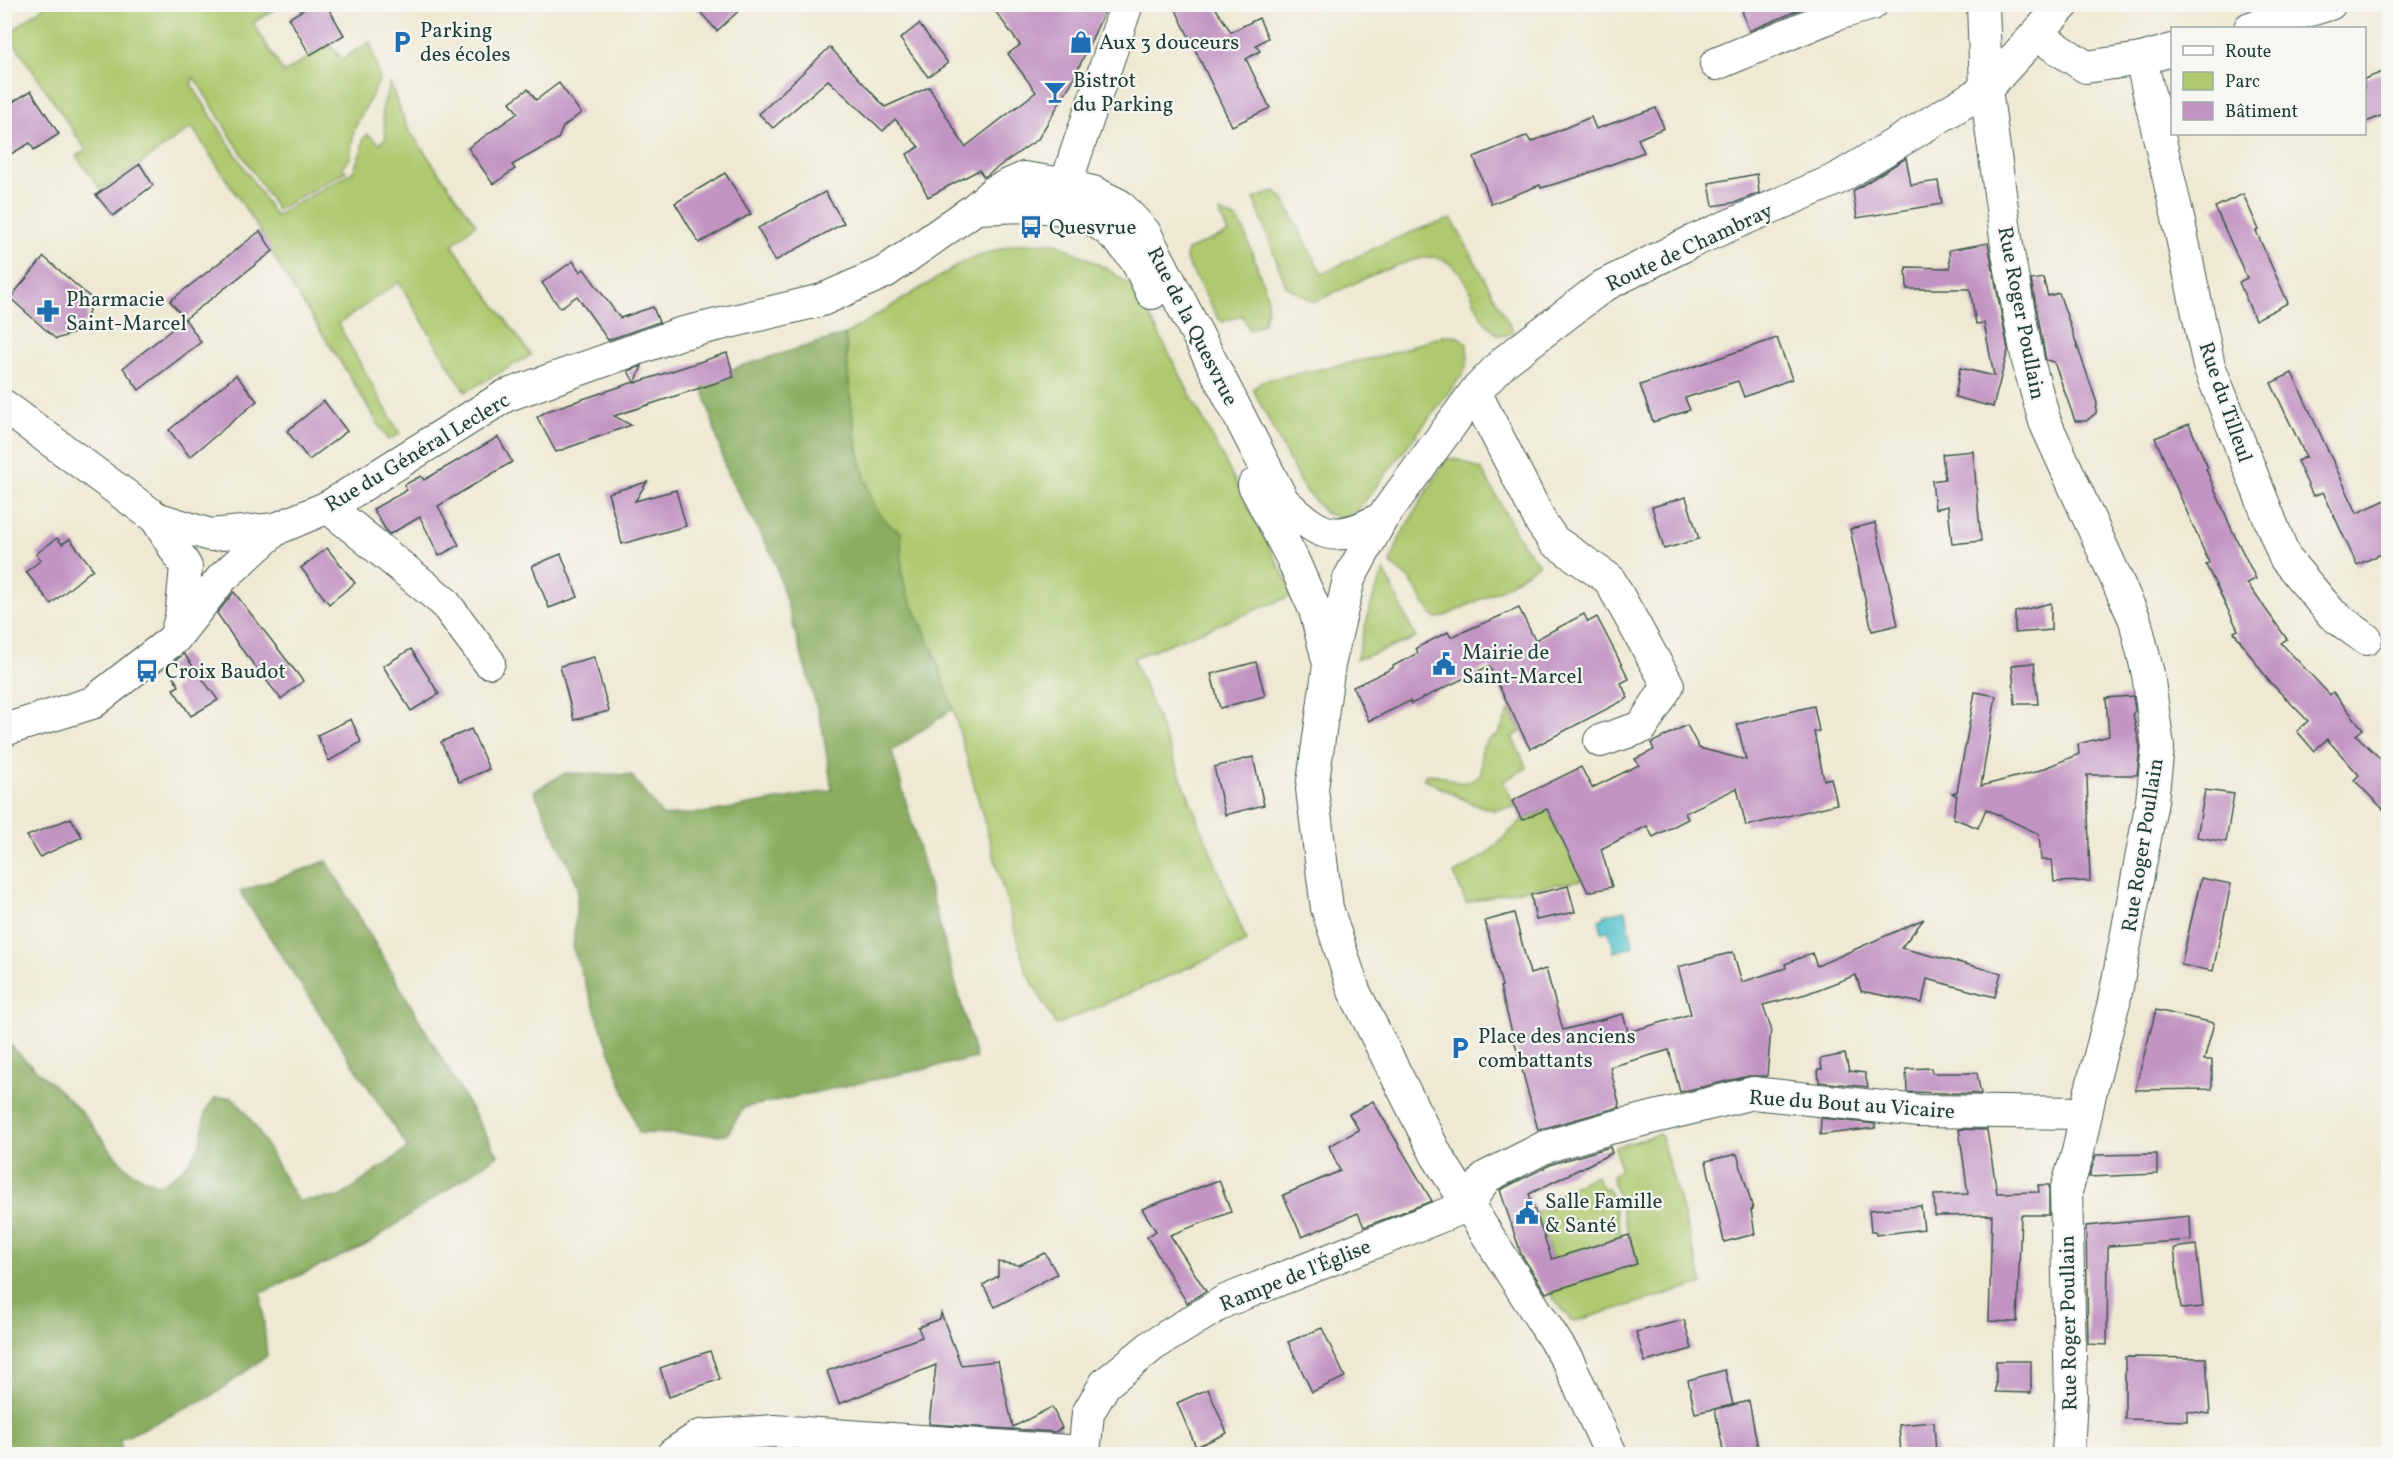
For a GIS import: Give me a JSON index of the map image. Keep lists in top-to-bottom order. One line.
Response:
{"streets":{"street":["Route de Chambray","Rue Roger Poullain","Rue de la Quesvrue","Rue du Tilleul","Rue du Général Leclerc","Rue du Bout au Vicaire","Rampe de l'Église"]},"crossings":[["Route de Chambray","Rue Roger Poullain"],["Route de Chambray","Rue de la Quesvrue"],["Rue Roger Poullain","Rue du Bout au Vicaire"],["Rue de la Quesvrue","Rue du Général Leclerc"],["Rue du Bout au Vicaire","Rampe de l'Église"]],"places":{"parking":["Parking des écoles","Place des anciens combattants"],"shop":["Aux 3 douceurs"],"bar":["Bistrot du Parking"],"bus stop":["Quesvrue","Croix Baudot"],"pharmacy":["Pharmacie Saint-Marcel"],"public building":["Mairie de Saint-Marcel","Salle Famille & Santé"]},"legend":["Route","Parc","Bâtiment"]}
